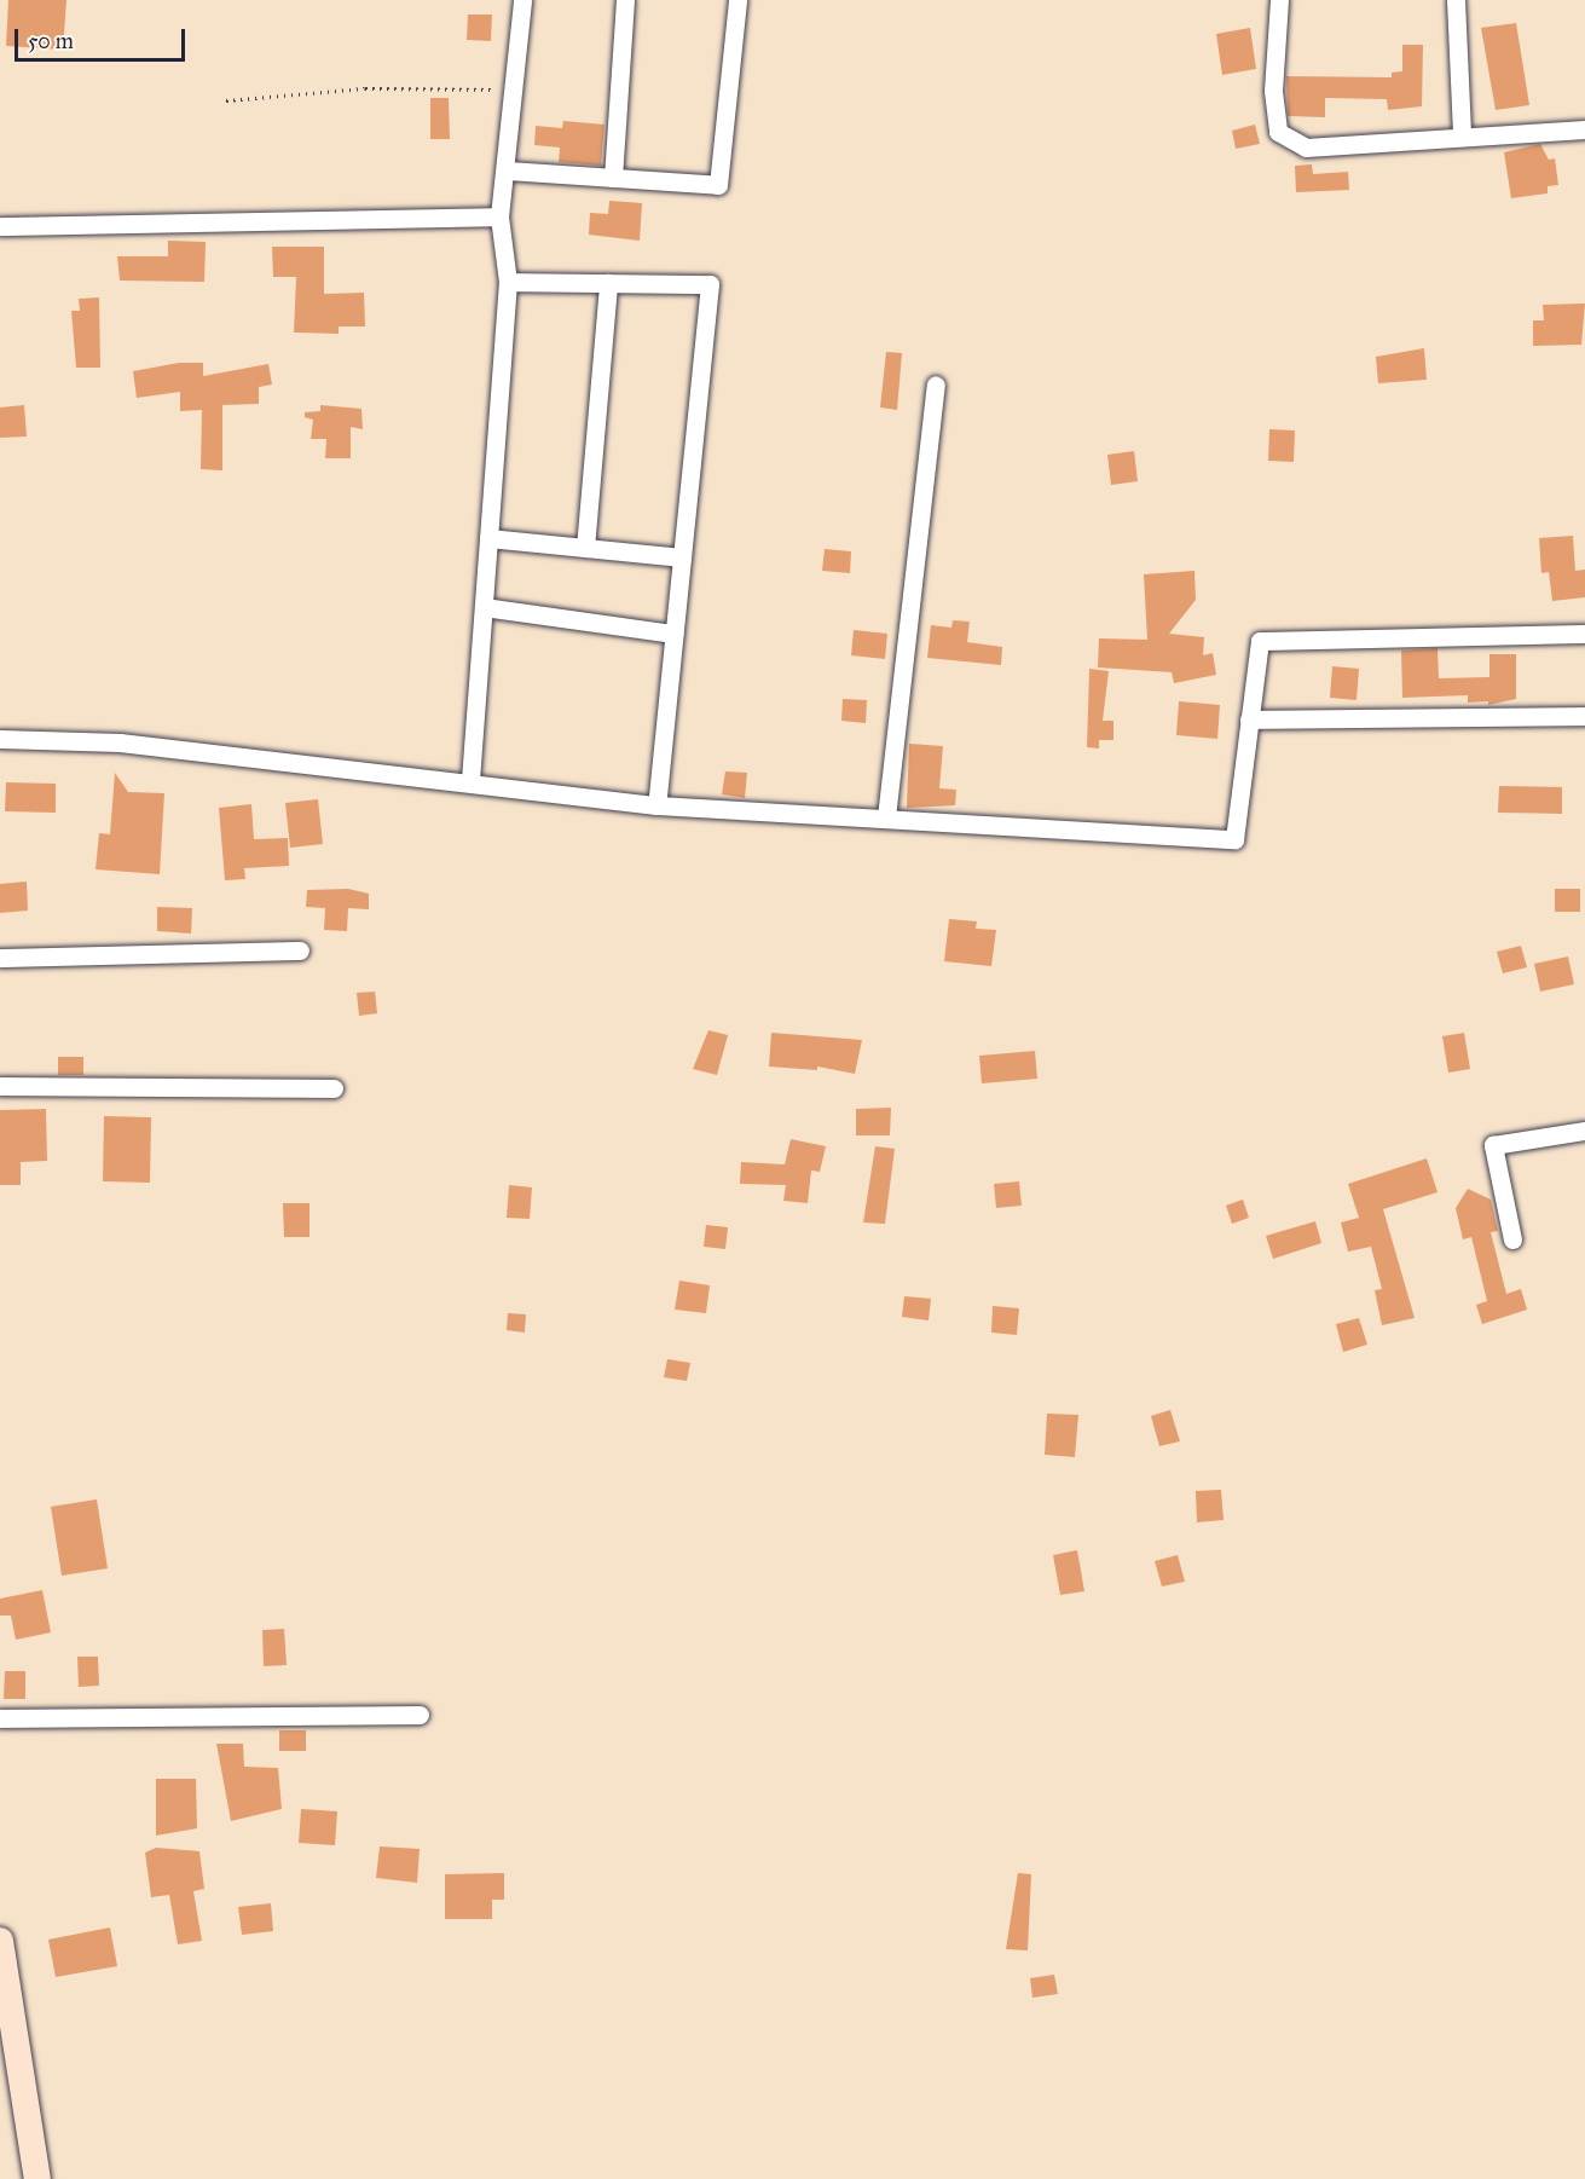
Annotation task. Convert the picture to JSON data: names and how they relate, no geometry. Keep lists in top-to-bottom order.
{
  "scale_bar": "50 m"
}
